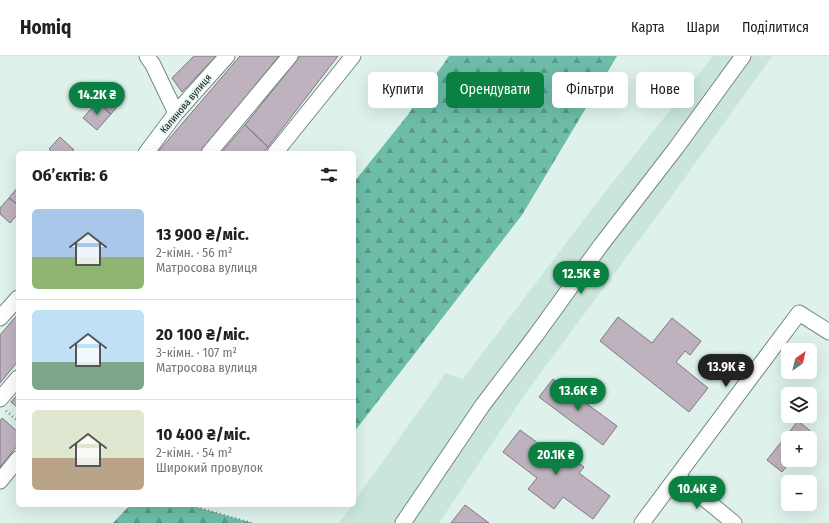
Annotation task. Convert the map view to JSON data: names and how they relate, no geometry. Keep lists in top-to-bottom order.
{
  "streets": {
    "street": ["Калинова вулиця"]
  },
  "north": "top right",
  "page": {
    "header": "Homiq",
    "nav": ["Карта", "Шари", "Поділитися"],
    "chip": [
      "Купити",
      "Орендувати",
      "Фільтри",
      "Нове"
    ],
    "price": [
      "14.2K ₴",
      "12.5K ₴",
      "13.9K ₴",
      "13.6K ₴",
      "20.1K ₴",
      "10.4K ₴"
    ],
    "heading": "Об’єктів: 6",
    "list": [
      {
        "name": "13 900 ₴/міс.",
        "note": "2-кімн. · 56 m² · Матросова вулиця"
      },
      {
        "name": "20 100 ₴/міс.",
        "note": "3-кімн. · 107 m² · Матросова вулиця"
      },
      {
        "name": "10 400 ₴/міс.",
        "note": "2-кімн. · 54 m² · Широкий провулок"
      }
    ],
    "map_buttons": ["+", "−"]
  }
}
